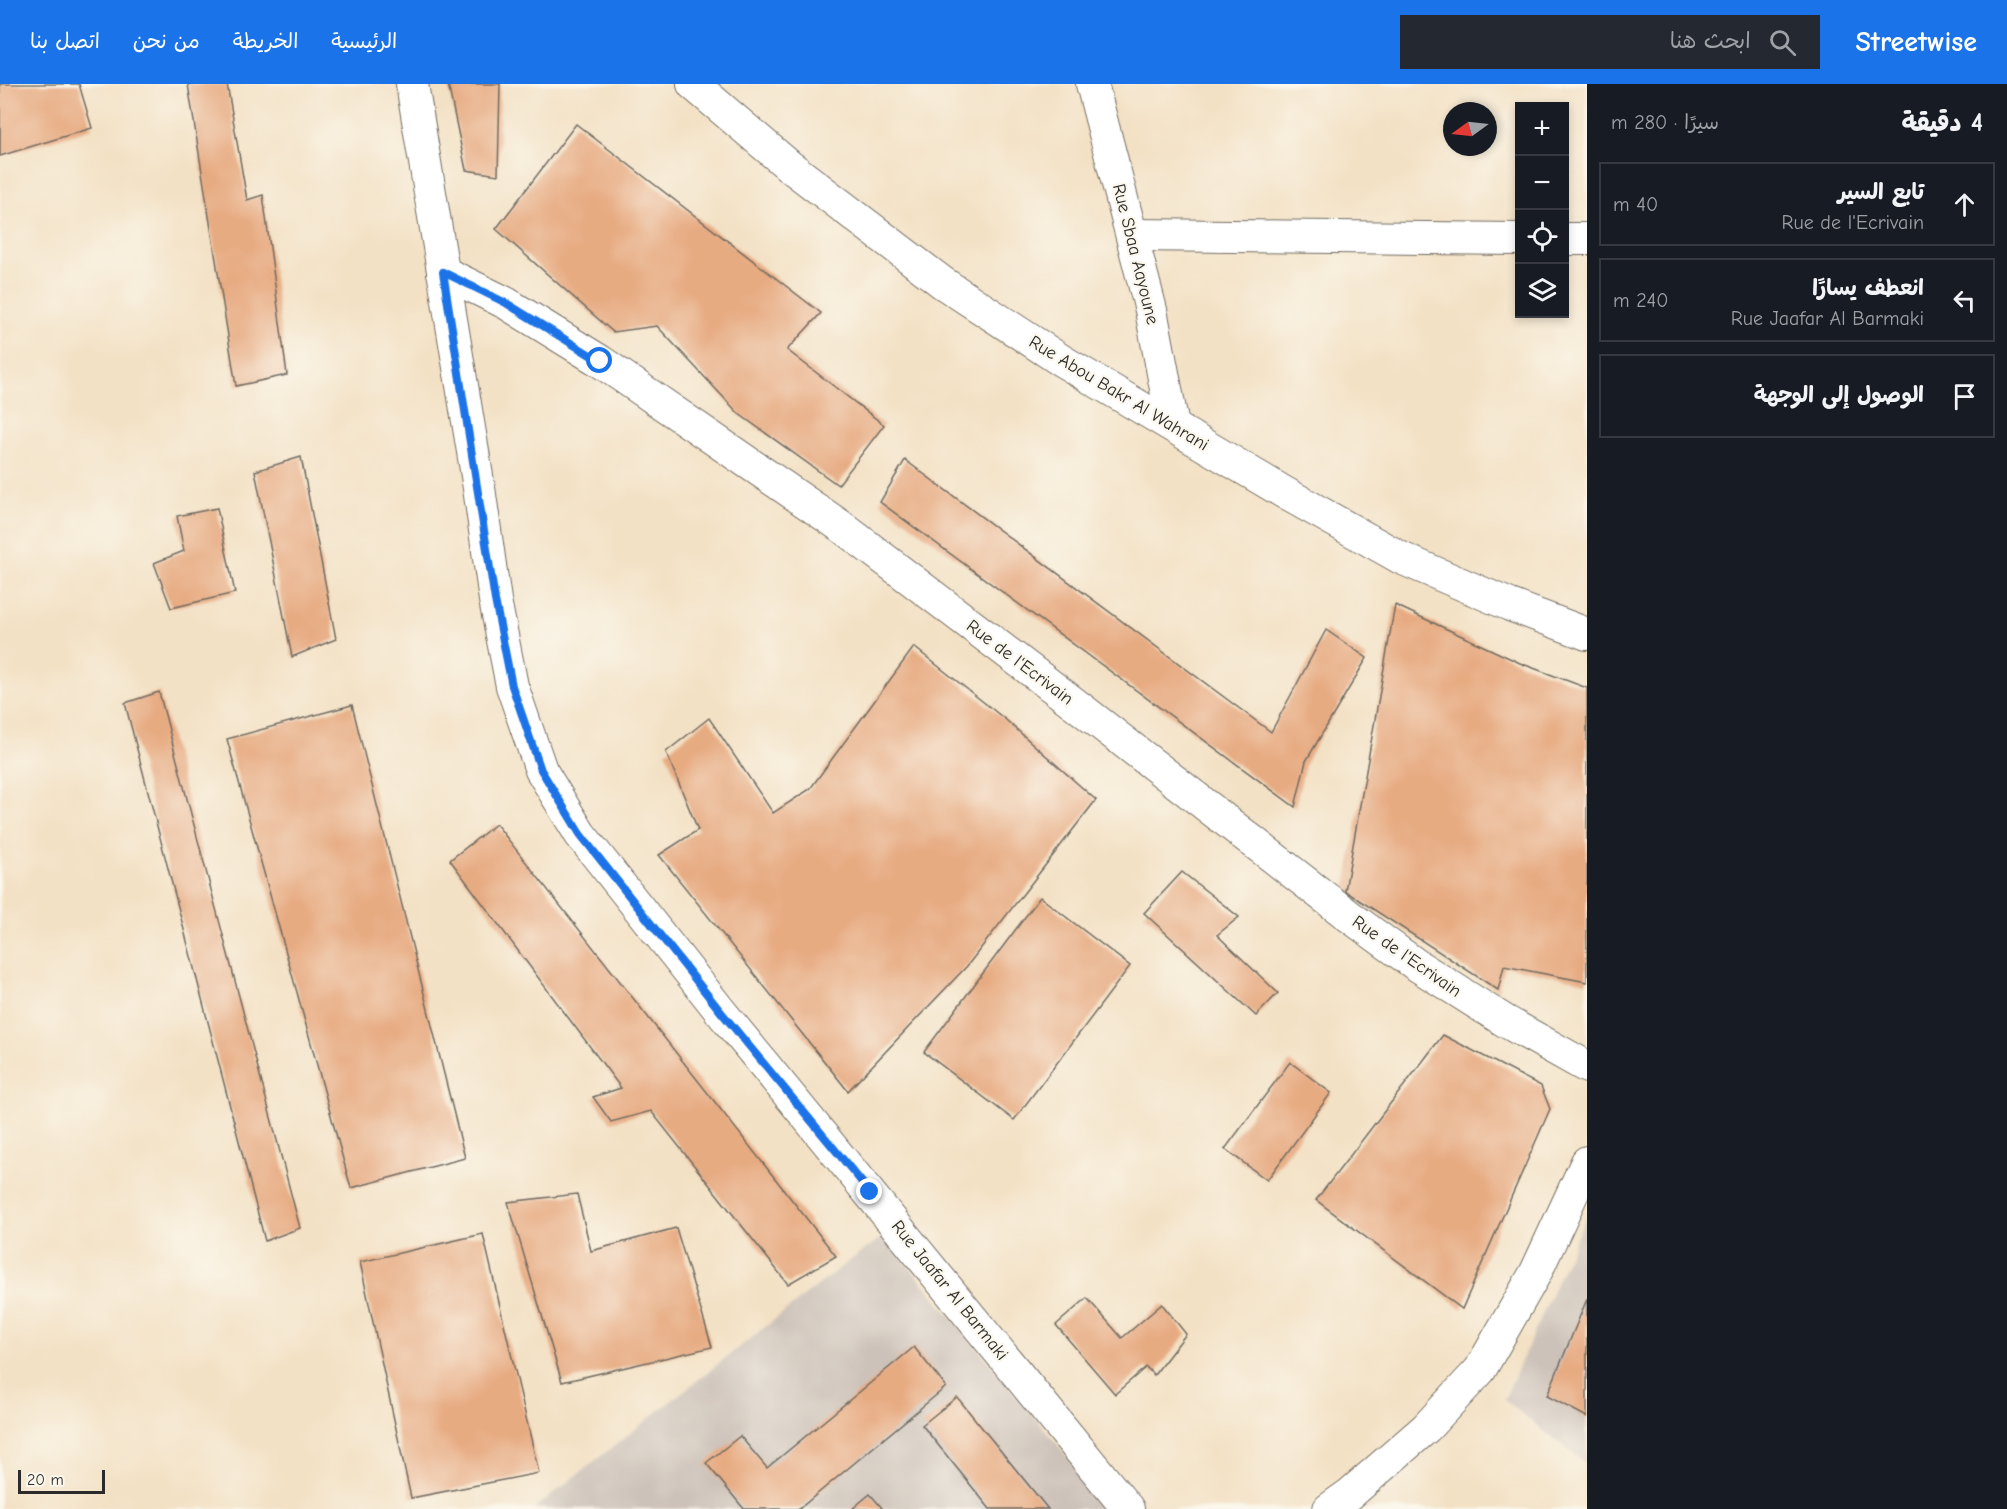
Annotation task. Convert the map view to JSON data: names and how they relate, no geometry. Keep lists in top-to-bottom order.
{
  "streets": {
    "street": [
      "Rue Sbaa Aayoune",
      "Rue Abou Bakr Al Wahrani",
      "Rue de l'Ecrivain",
      "Rue Jaafar Al Barmaki"
    ]
  },
  "crossings": [
    ["Rue Sbaa Aayoune", "Rue Abou Bakr Al Wahrani"],
    ["Rue de l'Ecrivain", "Rue Jaafar Al Barmaki"]
  ],
  "scale_bar": "20 m",
  "north": "left",
  "page": {
    "header": "Streetwise",
    "search": "ابحث هنا",
    "nav": [
      "الرئيسية",
      "الخريطة",
      "من نحن",
      "اتصل بنا"
    ],
    "heading": ["4 دقيقة", "سيرًا · 280 m"],
    "map_buttons": ["+", "−"],
    "list": [
      ["تابع السير", "Rue de l'Ecrivain", "40 m"],
      ["انعطف يسارًا", "Rue Jaafar Al Barmaki", "240 m"],
      "الوصول إلى الوجهة"
    ],
    "scale": "20 m"
  }
}
